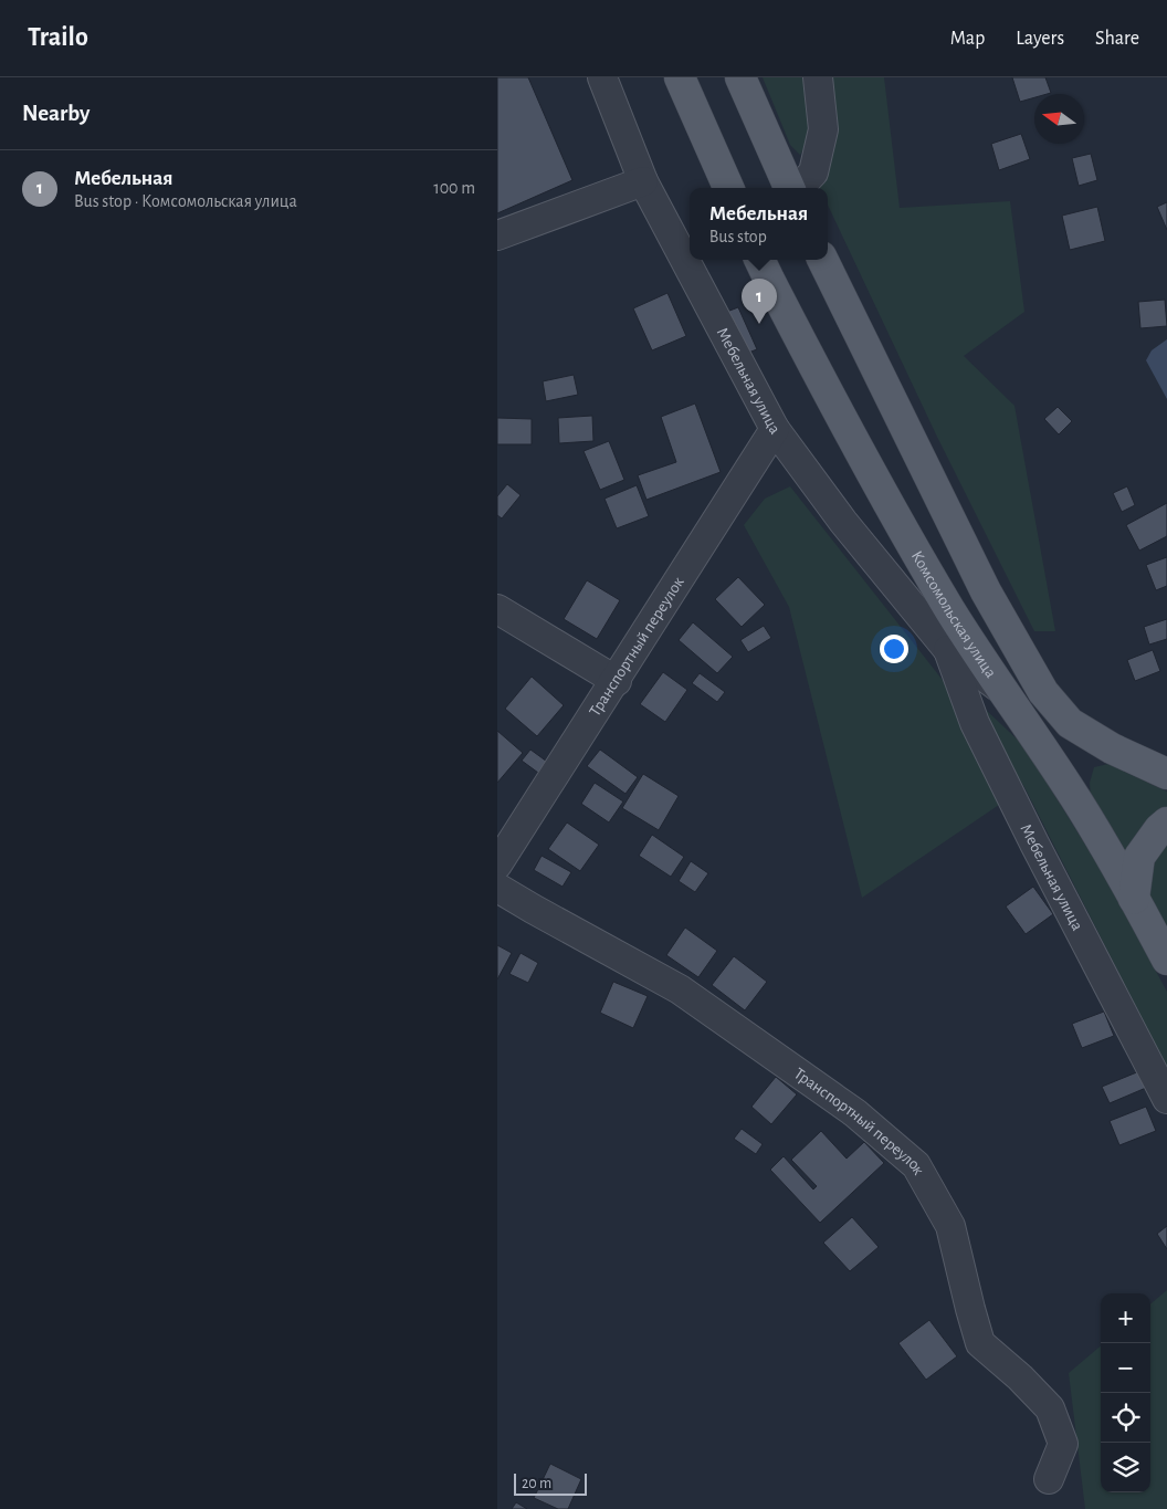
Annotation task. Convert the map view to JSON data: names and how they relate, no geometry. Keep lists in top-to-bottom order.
{
  "streets": {
    "main road": ["Комсомольская улица"],
    "street": ["Мебельная улица", "Транспортный переулок"]
  },
  "crossings": [
    ["Мебельная улица", "Комсомольская улица"],
    ["Мебельная улица", "Транспортный переулок"]
  ],
  "scale_bar": "20 m",
  "north": "left",
  "page": {
    "header": "Trailo",
    "nav": ["Map", "Layers", "Share"],
    "heading": "Nearby",
    "list": [
      {
        "mark": "1",
        "name": "Мебельная",
        "note": "Bus stop · Комсомольская улица",
        "value": "100 m"
      }
    ],
    "popup": ["Мебельная", "Bus stop"],
    "pins": "1",
    "map_buttons": ["+", "−"],
    "scale": "20 m"
  }
}
